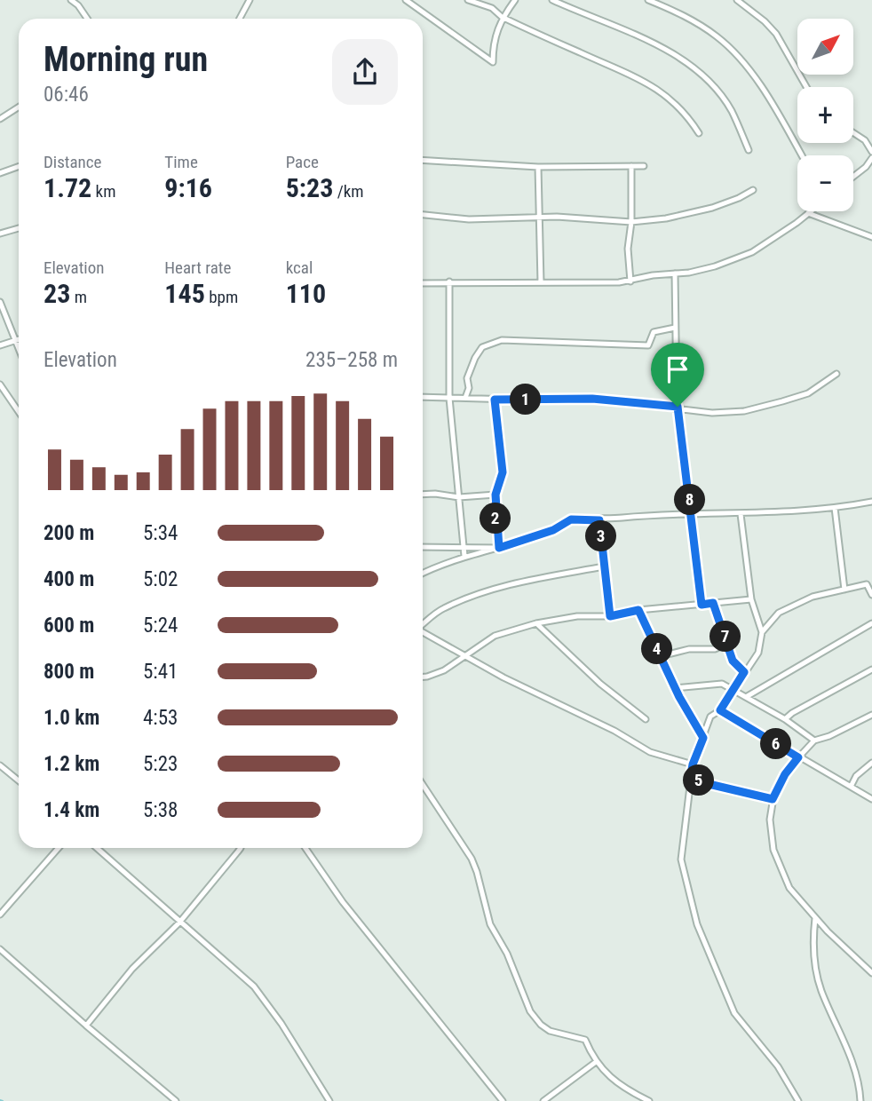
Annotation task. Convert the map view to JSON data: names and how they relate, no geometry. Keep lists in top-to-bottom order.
{
  "north": "top right",
  "page": {
    "map_buttons": ["+", "−"],
    "heading": ["Morning run", "06:46"],
    "stats": [
      ["Distance", "1.72 km"],
      ["Time", "9:16"],
      ["Pace", "5:23 /km"],
      ["Elevation", "23 m"],
      ["Heart rate", "145 bpm"],
      ["kcal", "110"]
    ],
    "chart": ["Elevation", "235–258 m"],
    "pins": [
      "1",
      "8",
      "2",
      "3",
      "7",
      "4",
      "6",
      "5"
    ],
    "list": [
      {
        "name": "200 m",
        "note": "5:34"
      },
      {
        "name": "400 m",
        "note": "5:02"
      },
      {
        "name": "600 m",
        "note": "5:24"
      },
      {
        "name": "800 m",
        "note": "5:41"
      },
      {
        "name": "1.0 km",
        "note": "4:53"
      },
      {
        "name": "1.2 km",
        "note": "5:23"
      },
      {
        "name": "1.4 km",
        "note": "5:38"
      }
    ]
  }
}
